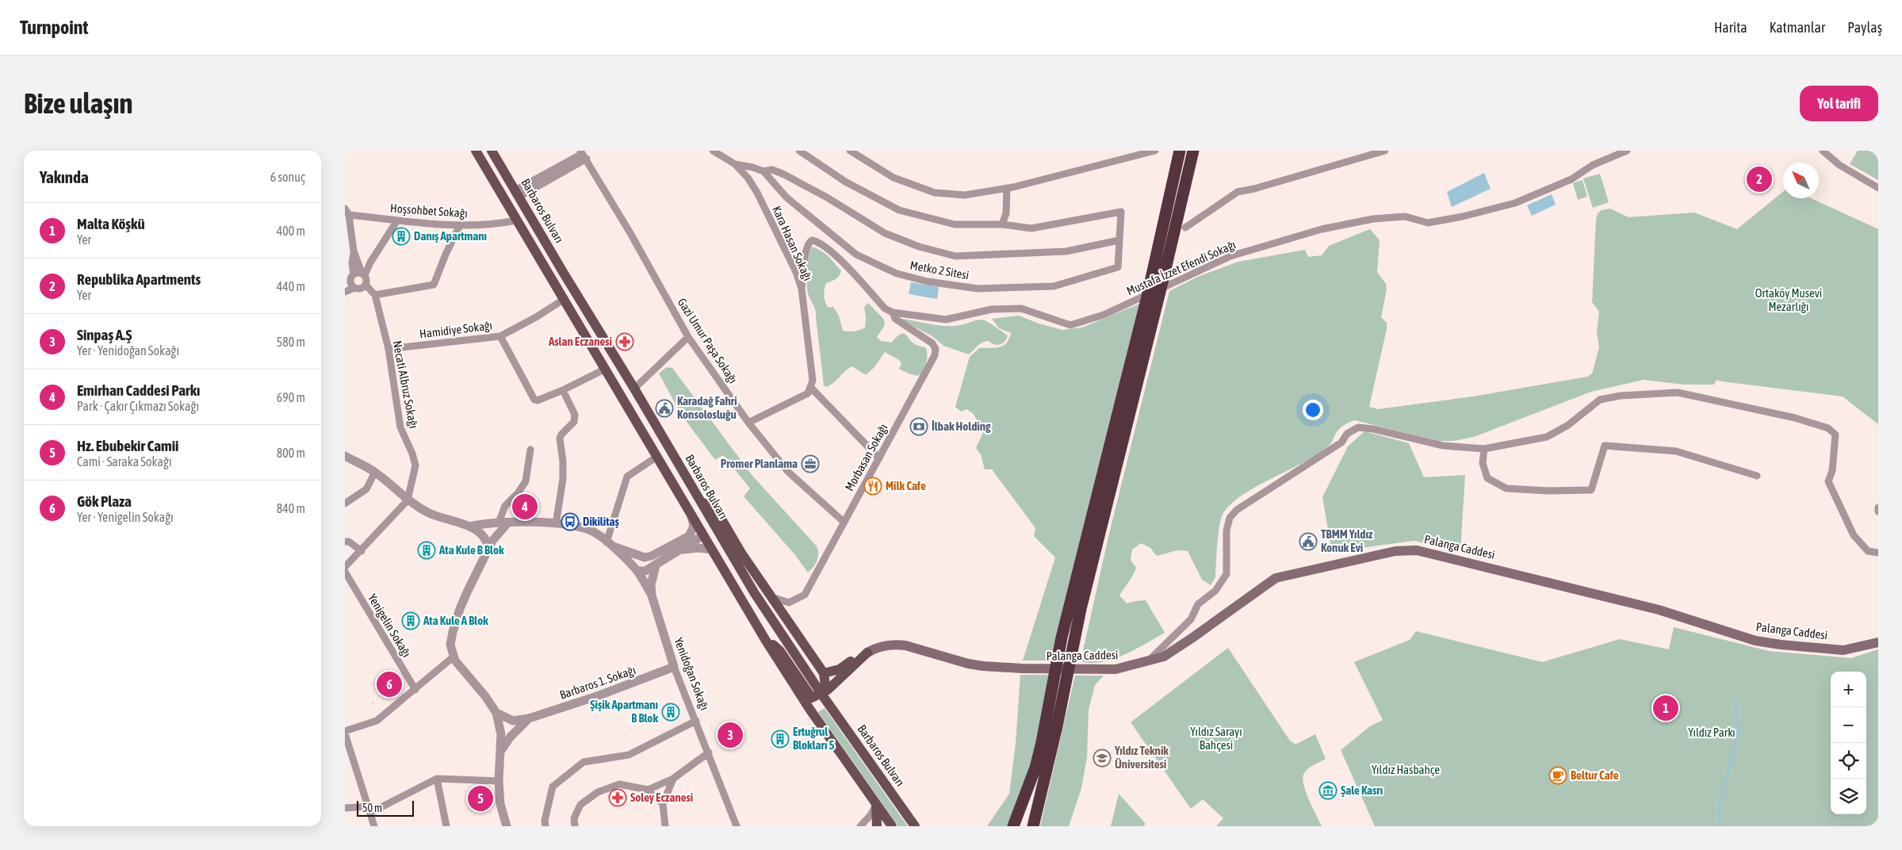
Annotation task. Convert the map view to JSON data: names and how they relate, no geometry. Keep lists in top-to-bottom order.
{
  "streets": {
    "main road": ["Barbaros Bulvarı", "Palanga Caddesi"],
    "street": [
      "Hoşsohbet Sokağı",
      "Kara Hasan Sokağı",
      "Mustafa İzzet Efendi Sokağı",
      "Metko 2 Sitesi",
      "Hamidiye Sokağı",
      "Gazi Umur Paşa Sokağı",
      "Necati Albruz Sokağı",
      "Morbasan Sokağı",
      "Yenigelin Sokağı",
      "Yenidoğan Sokağı",
      "Barbaros 1. Sokağı"
    ]
  },
  "crossings": [
    ["Kara Hasan Sokağı", "Mustafa İzzet Efendi Sokağı"],
    ["Kara Hasan Sokağı", "Metko 2 Sitesi"],
    ["Mustafa İzzet Efendi Sokağı", "Morbasan Sokağı"],
    ["Hamidiye Sokağı", "Necati Albruz Sokağı"],
    ["Gazi Umur Paşa Sokağı", "Morbasan Sokağı"],
    ["Yenidoğan Sokağı", "Barbaros 1. Sokağı"]
  ],
  "parks": [
    "Ortaköy Musevi Mezarlığı",
    "Yıldız Sarayı Bahçesi",
    "Yıldız Parkı",
    "Yıldız Hasbahçe"
  ],
  "places": {
    "building": [
      "Danış Apartmanı",
      "Ata Kule B Blok",
      "Ata Kule A Blok",
      "Şişik Apartmanı B Blok",
      "Ertuğrul Blokları 5"
    ],
    "pharmacy": ["Aslan Eczanesi", "Soley Eczanesi"],
    "public building": ["Karadağ Fahri Konsolosluğu", "TBMM Yıldız Konuk Evi"],
    "bank": ["İlbak Holding"],
    "office": ["Promer Planlama"],
    "restaurant": ["Milk Cafe"],
    "bus stop": ["Dikilitaş"],
    "school or university": ["Yıldız Teknik Üniversitesi"],
    "cafe": ["Beltur Cafe"],
    "museum": ["Şale Kasrı"]
  },
  "scale_bar": "50 m",
  "north": "top left",
  "page": {
    "header": "Turnpoint",
    "nav": ["Harita", "Katmanlar", "Paylaş"],
    "buttons": "Yol tarifi",
    "title": "Bize ulaşın",
    "heading": ["Yakında", "6 sonuç"],
    "pins": [
      "2",
      "4",
      "6",
      "1",
      "3",
      "5"
    ],
    "list": [
      {
        "mark": "1",
        "name": "Malta Köşkü",
        "note": "Yer",
        "value": "400 m"
      },
      {
        "mark": "2",
        "name": "Republika Apartments",
        "note": "Yer",
        "value": "440 m"
      },
      {
        "mark": "3",
        "name": "Sinpaş A.Ş",
        "note": "Yer · Yenidoğan Sokağı",
        "value": "580 m"
      },
      {
        "mark": "4",
        "name": "Emirhan Caddesi Parkı",
        "note": "Park · Çakır Çıkmazı Sokağı",
        "value": "690 m"
      },
      {
        "mark": "5",
        "name": "Hz. Ebubekir Camii",
        "note": "Cami · Saraka Sokağı",
        "value": "800 m"
      },
      {
        "mark": "6",
        "name": "Gök Plaza",
        "note": "Yer · Yenigelin Sokağı",
        "value": "840 m"
      }
    ],
    "map_buttons": ["+", "−"],
    "scale": "50 m"
  }
}
